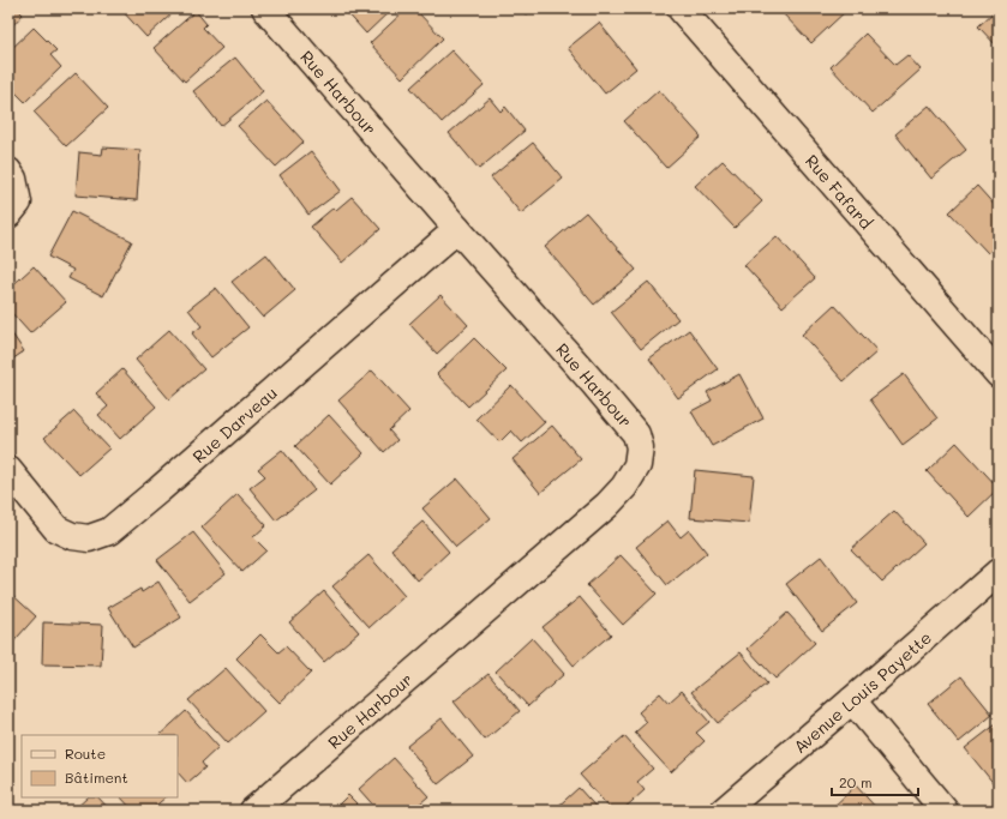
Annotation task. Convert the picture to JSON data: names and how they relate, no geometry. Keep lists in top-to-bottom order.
{
  "streets": {
    "street": [
      "Rue Harbour",
      "Rue Fafard",
      "Rue Darveau",
      "Avenue Louis Payette"
    ]
  },
  "crossings": [
    ["Rue Harbour", "Rue Darveau"]
  ],
  "legend": ["Route", "Bâtiment"],
  "scale_bar": "20 m"
}
